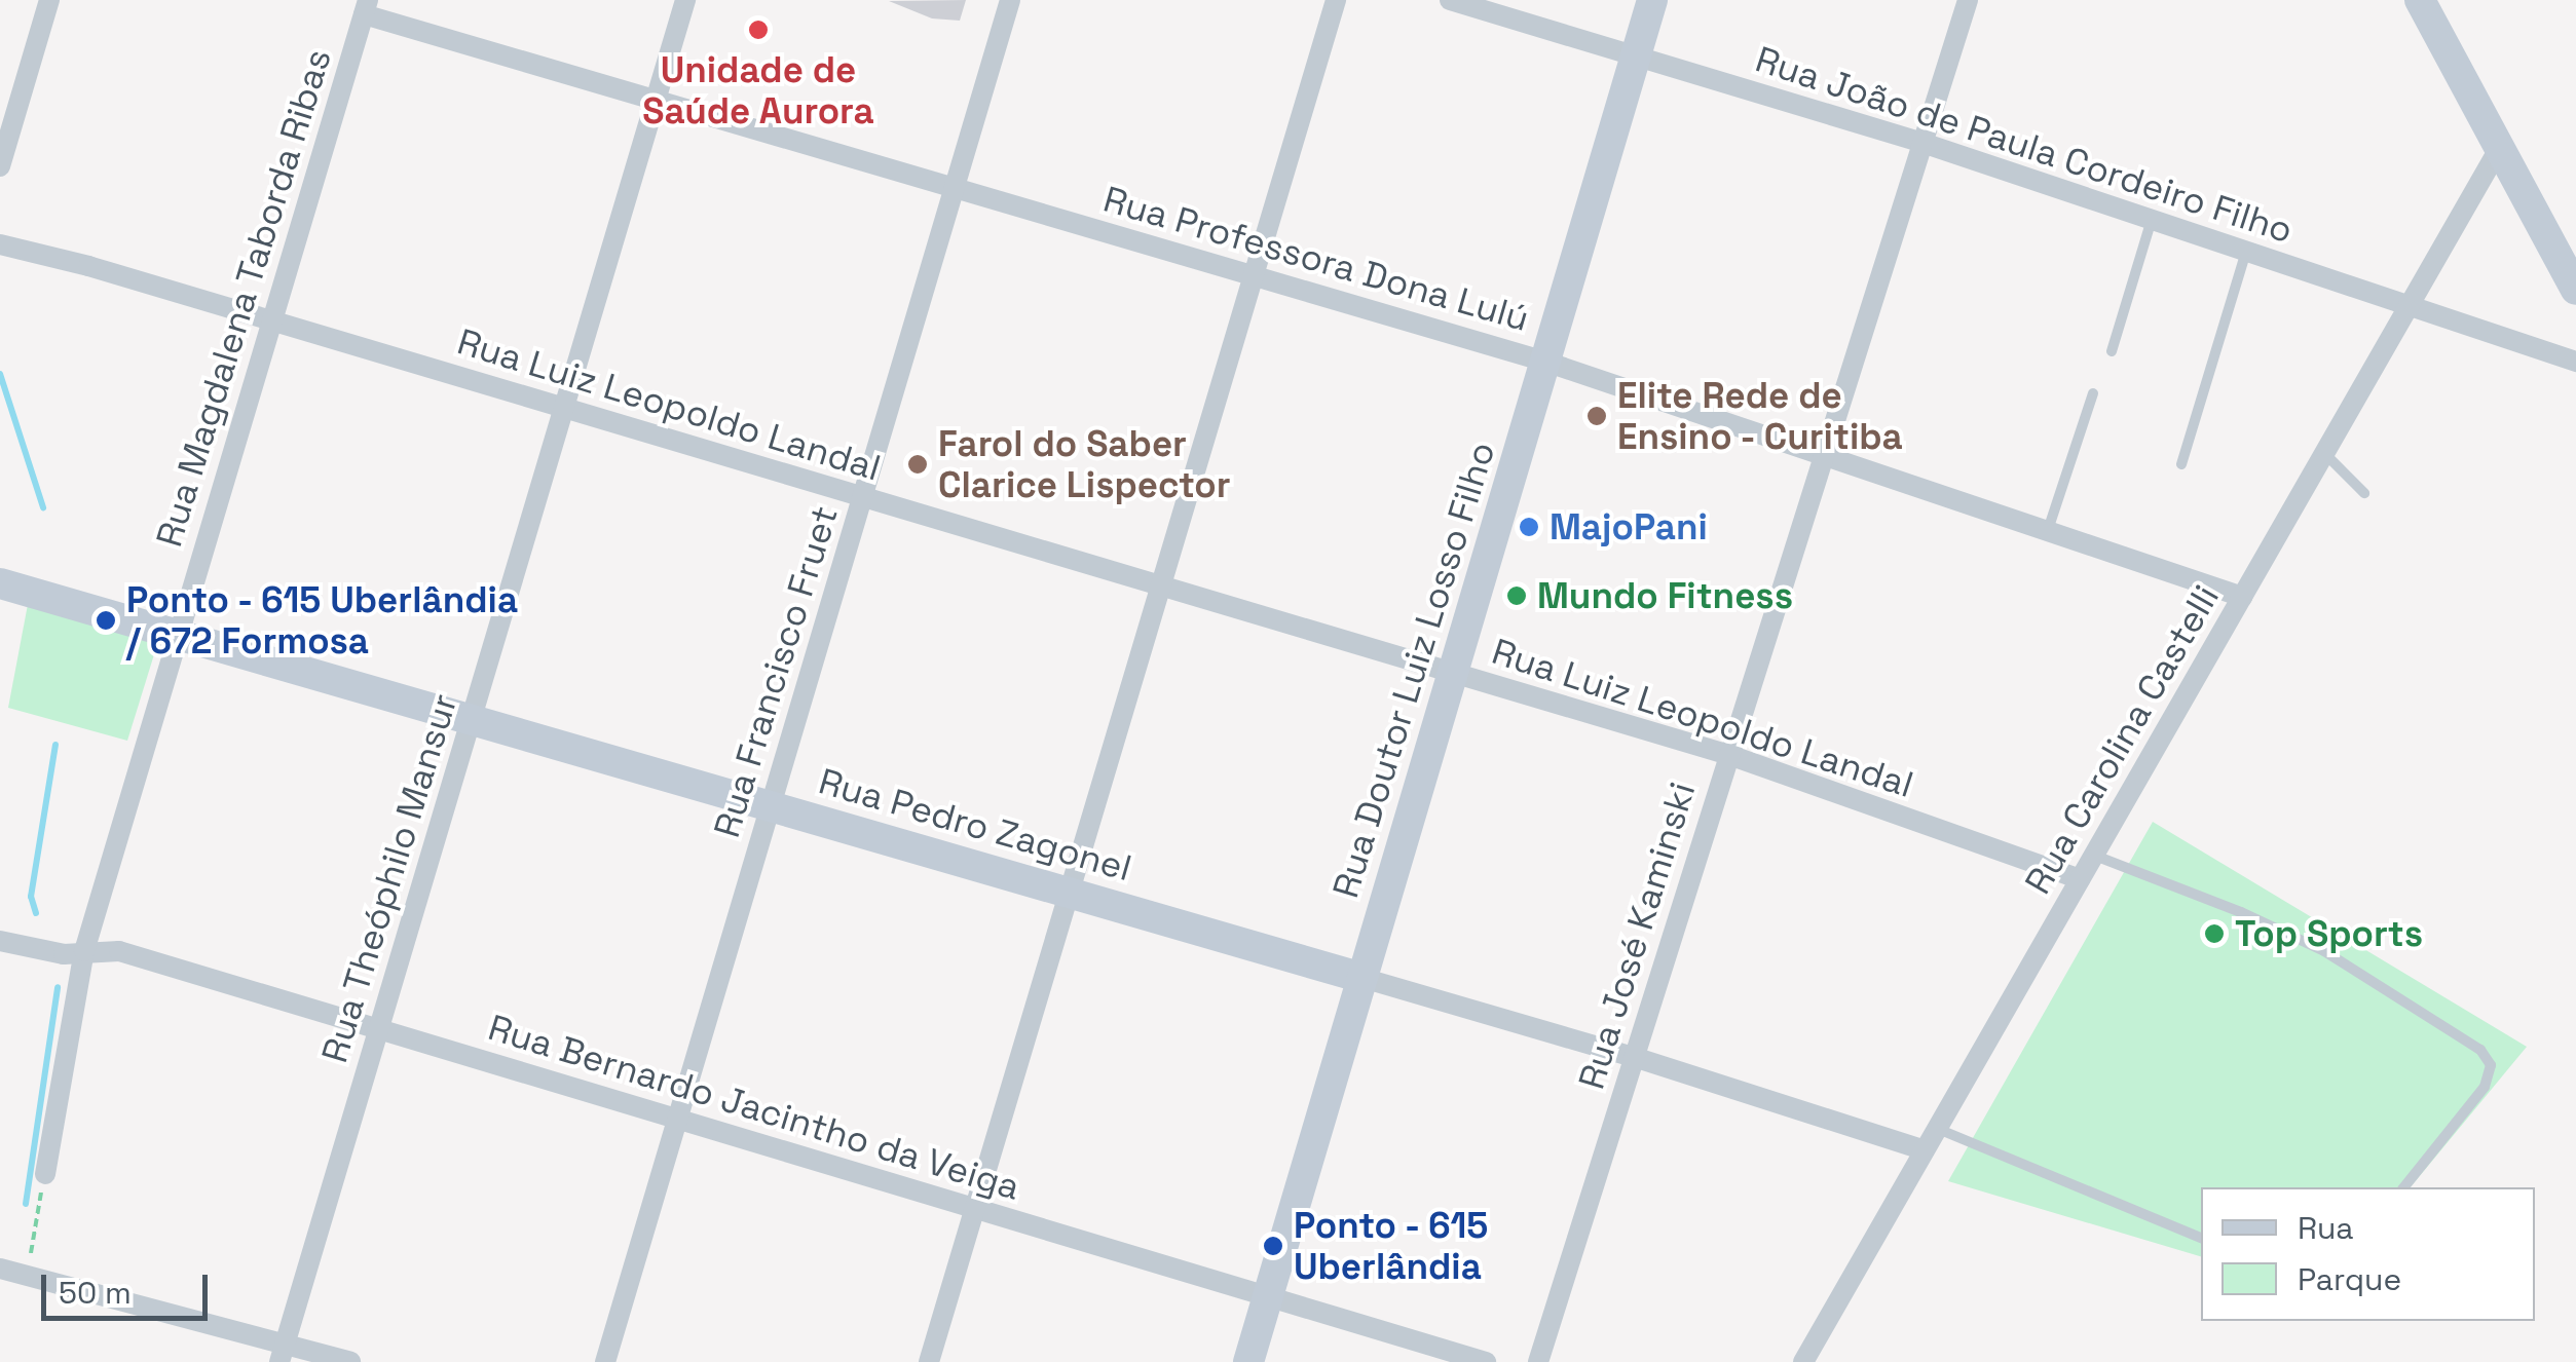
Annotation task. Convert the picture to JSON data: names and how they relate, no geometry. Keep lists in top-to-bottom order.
{
  "streets": {
    "street": [
      "Rua João de Paula Cordeiro Filho",
      "Rua Professora Dona Lulú",
      "Rua Magdalena Taborda Ribas",
      "Rua Luiz Leopoldo Landal",
      "Rua Doutor Luiz Losso Filho",
      "Rua Francisco Fruet",
      "Rua Carolina Castelli",
      "Rua Pedro Zagonel",
      "Rua Theóphilo Mansur",
      "Rua José Kaminski",
      "Rua Bernardo Jacintho da Veiga"
    ]
  },
  "crossings": [
    ["Rua João de Paula Cordeiro Filho", "Rua Doutor Luiz Losso Filho"],
    ["Rua João de Paula Cordeiro Filho", "Rua Carolina Castelli"],
    ["Rua João de Paula Cordeiro Filho", "Rua José Kaminski"],
    ["Rua Professora Dona Lulú", "Rua Magdalena Taborda Ribas"],
    ["Rua Professora Dona Lulú", "Rua Doutor Luiz Losso Filho"],
    ["Rua Professora Dona Lulú", "Rua Francisco Fruet"],
    ["Rua Professora Dona Lulú", "Rua Carolina Castelli"],
    ["Rua Professora Dona Lulú", "Rua Theóphilo Mansur"],
    ["Rua Professora Dona Lulú", "Rua José Kaminski"],
    ["Rua Magdalena Taborda Ribas", "Rua Luiz Leopoldo Landal"],
    ["Rua Magdalena Taborda Ribas", "Rua Pedro Zagonel"],
    ["Rua Magdalena Taborda Ribas", "Rua Bernardo Jacintho da Veiga"],
    ["Rua Luiz Leopoldo Landal", "Rua Doutor Luiz Losso Filho"],
    ["Rua Luiz Leopoldo Landal", "Rua Francisco Fruet"],
    ["Rua Luiz Leopoldo Landal", "Rua Carolina Castelli"],
    ["Rua Luiz Leopoldo Landal", "Rua Theóphilo Mansur"],
    ["Rua Luiz Leopoldo Landal", "Rua José Kaminski"],
    ["Rua Doutor Luiz Losso Filho", "Rua Pedro Zagonel"],
    ["Rua Doutor Luiz Losso Filho", "Rua Bernardo Jacintho da Veiga"],
    ["Rua Francisco Fruet", "Rua Pedro Zagonel"],
    ["Rua Francisco Fruet", "Rua Bernardo Jacintho da Veiga"],
    ["Rua Carolina Castelli", "Rua Pedro Zagonel"],
    ["Rua Pedro Zagonel", "Rua Theóphilo Mansur"],
    ["Rua Pedro Zagonel", "Rua José Kaminski"],
    ["Rua Theóphilo Mansur", "Rua Bernardo Jacintho da Veiga"]
  ],
  "places": [
    "Unidade de Saúde Aurora",
    "Elite Rede de Ensino - Curitiba",
    "Farol do Saber Clarice Lispector",
    "MajoPani",
    "Mundo Fitness",
    "Ponto - 615 Uberlândia / 672 Formosa",
    "Top Sports",
    "Ponto - 615 Uberlândia"
  ],
  "legend": ["Rua", "Parque"],
  "scale_bar": "50 m"
}
